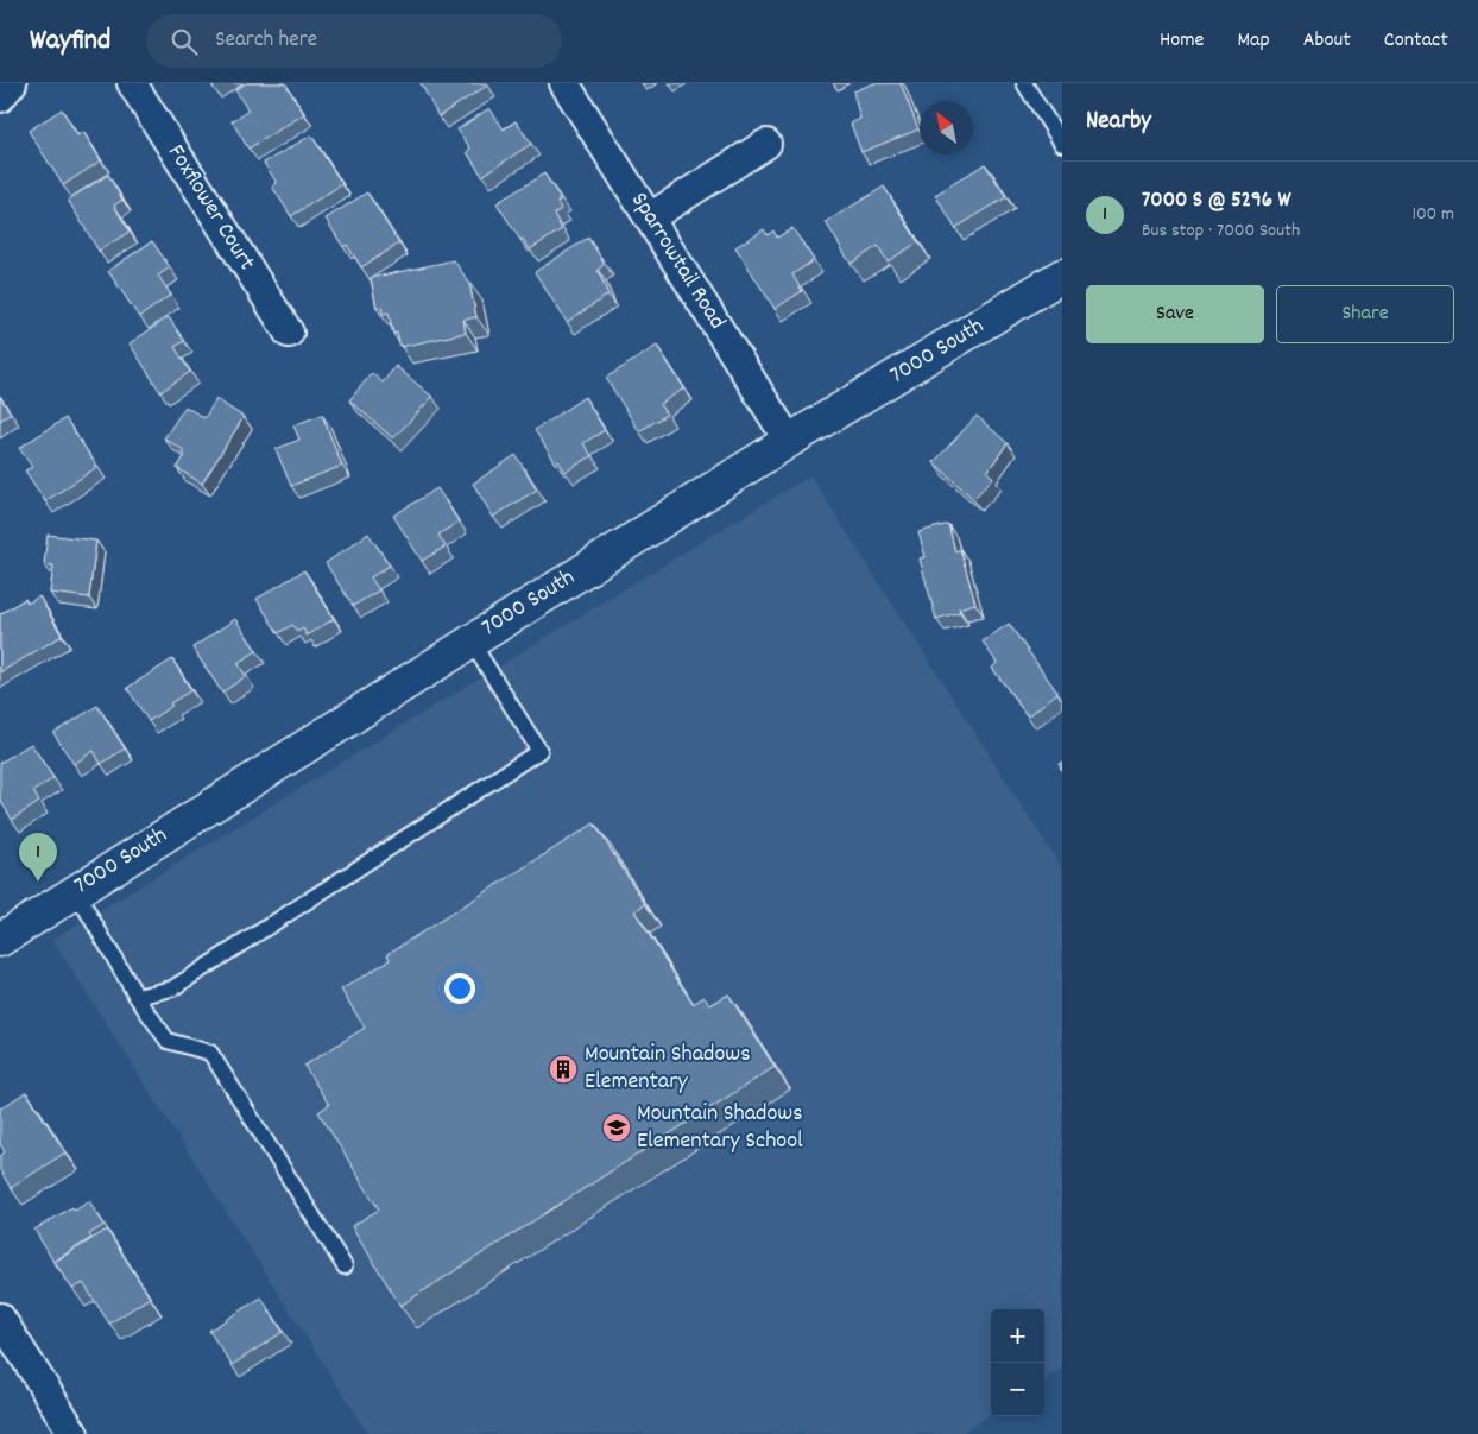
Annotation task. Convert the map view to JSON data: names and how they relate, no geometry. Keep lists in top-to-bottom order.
{
  "streets": {
    "street": ["Foxflower Court", "Sparrowtail Road", "7000 South"]
  },
  "crossings": [
    ["Sparrowtail Road", "7000 South"]
  ],
  "places": {
    "building": ["Mountain Shadows Elementary"],
    "school or university": ["Mountain Shadows Elementary School"]
  },
  "north": "top left",
  "page": {
    "header": "Wayfind",
    "search": "Search here",
    "nav": [
      "Home",
      "Map",
      "About",
      "Contact"
    ],
    "heading": "Nearby",
    "list": [
      {
        "mark": "1",
        "name": "7000 S @ 5296 W",
        "note": "Bus stop · 7000 South",
        "value": "100 m"
      }
    ],
    "buttons": ["Save", "Share"],
    "pins": "1",
    "map_buttons": ["+", "−"]
  }
}
